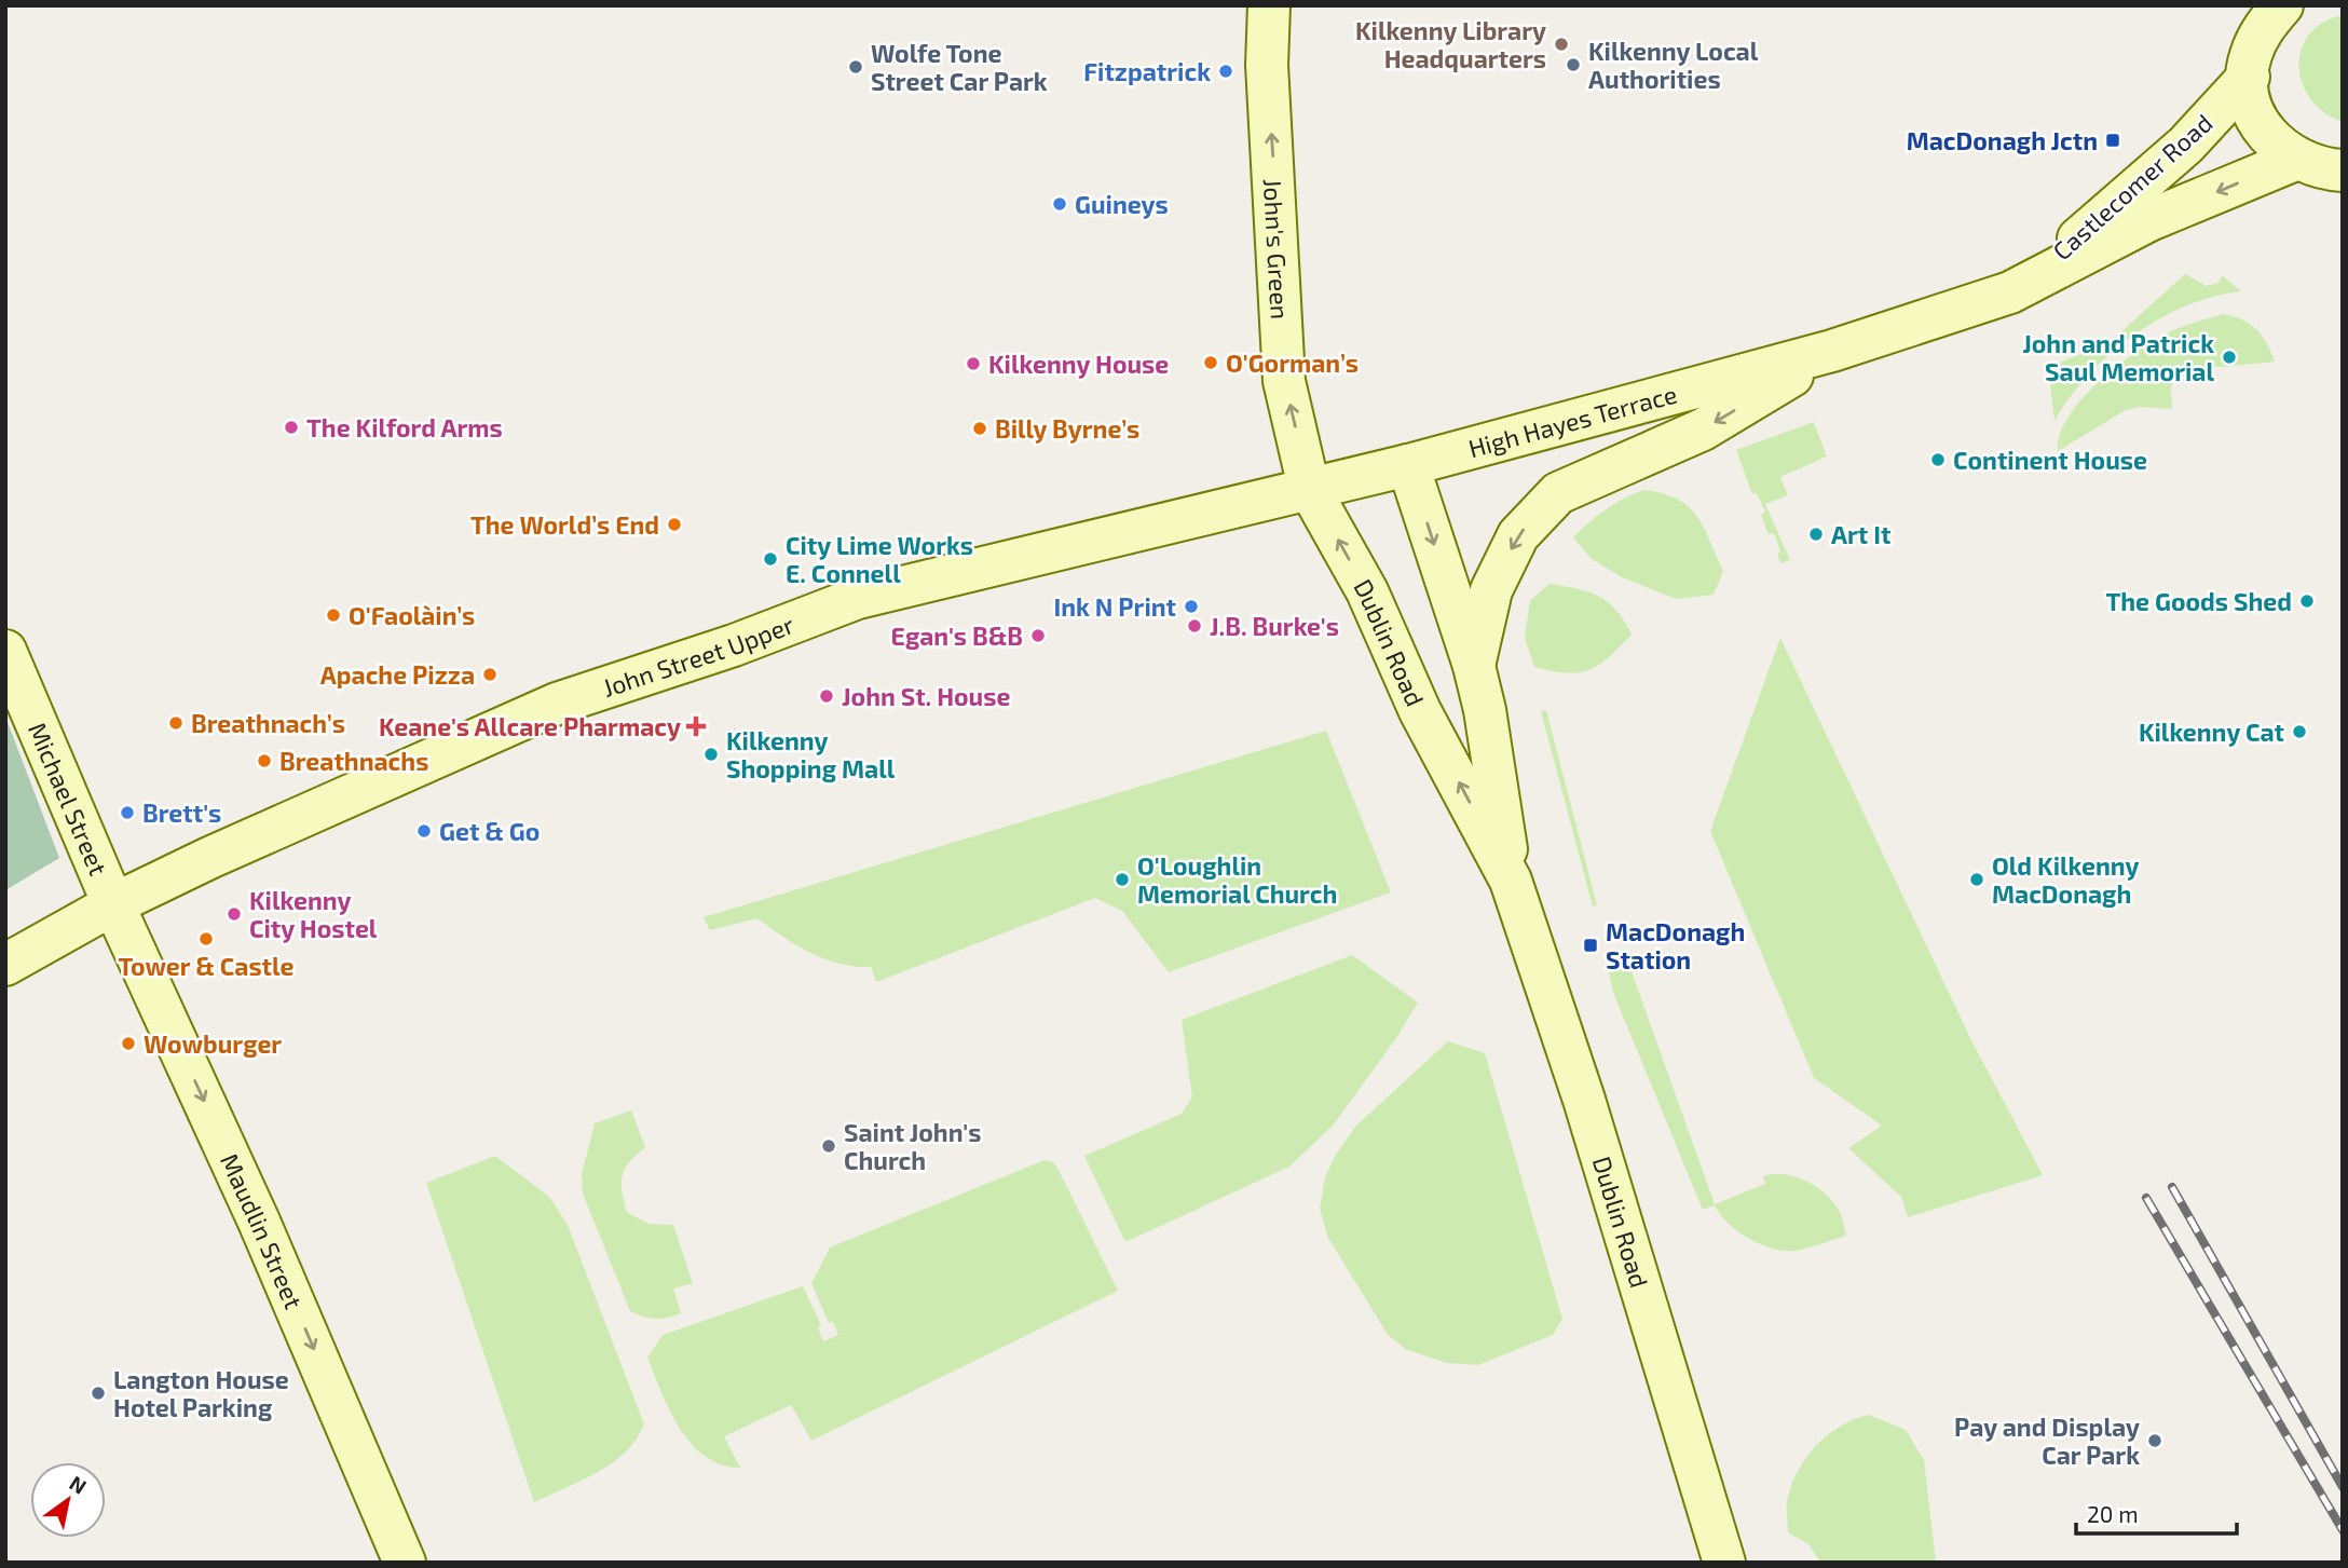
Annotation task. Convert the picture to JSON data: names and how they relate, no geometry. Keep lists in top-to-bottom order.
{
  "streets": {
    "main road": [
      "Castlecomer Road",
      "John's Green",
      "High Hayes Terrace",
      "Dublin Road",
      "John Street Upper",
      "Michael Street",
      "Maudlin Street"
    ]
  },
  "crossings": [
    ["Castlecomer Road", "High Hayes Terrace"],
    ["John's Green", "High Hayes Terrace"],
    ["John's Green", "Dublin Road"],
    ["John's Green", "John Street Upper"],
    ["High Hayes Terrace", "Dublin Road"],
    ["High Hayes Terrace", "John Street Upper"],
    ["Dublin Road", "John Street Upper"],
    ["John Street Upper", "Michael Street"],
    ["John Street Upper", "Maudlin Street"],
    ["Michael Street", "Maudlin Street"]
  ],
  "one_way": ["John's Green", "Maudlin Street"],
  "places": {
    "other": [
      "Kilkenny Library Headquarters",
      "Kilkenny Local Authorities",
      "Wolfe Tone Street Car Park",
      "Fitzpatrick",
      "Guineys",
      "John and Patrick Saul Memorial",
      "O'Gorman’s",
      "Kilkenny House",
      "The Kilford Arms",
      "Billy Byrne’s",
      "Continent House",
      "The World’s End",
      "Art It",
      "City Lime Works E. Connell",
      "The Goods Shed",
      "Ink N Print",
      "O'Faolàin’s",
      "J.B. Burke's",
      "Egan's B&B",
      "Apache Pizza",
      "John St. House",
      "Breathnach’s",
      "Kilkenny Cat",
      "Kilkenny Shopping Mall",
      "Breathnachs",
      "Brett's",
      "Get & Go",
      "O'Loughlin Memorial Church",
      "Old Kilkenny MacDonagh",
      "Kilkenny City Hostel",
      "Tower & Castle",
      "Wowburger",
      "Saint John's Church",
      "Langton House Hotel Parking",
      "Pay and Display Car Park"
    ],
    "transit": ["MacDonagh Jctn", "MacDonagh Station"],
    "health": ["Keane's Allcare Pharmacy"]
  },
  "scale_bar": "20 m",
  "north": "top right"
}
